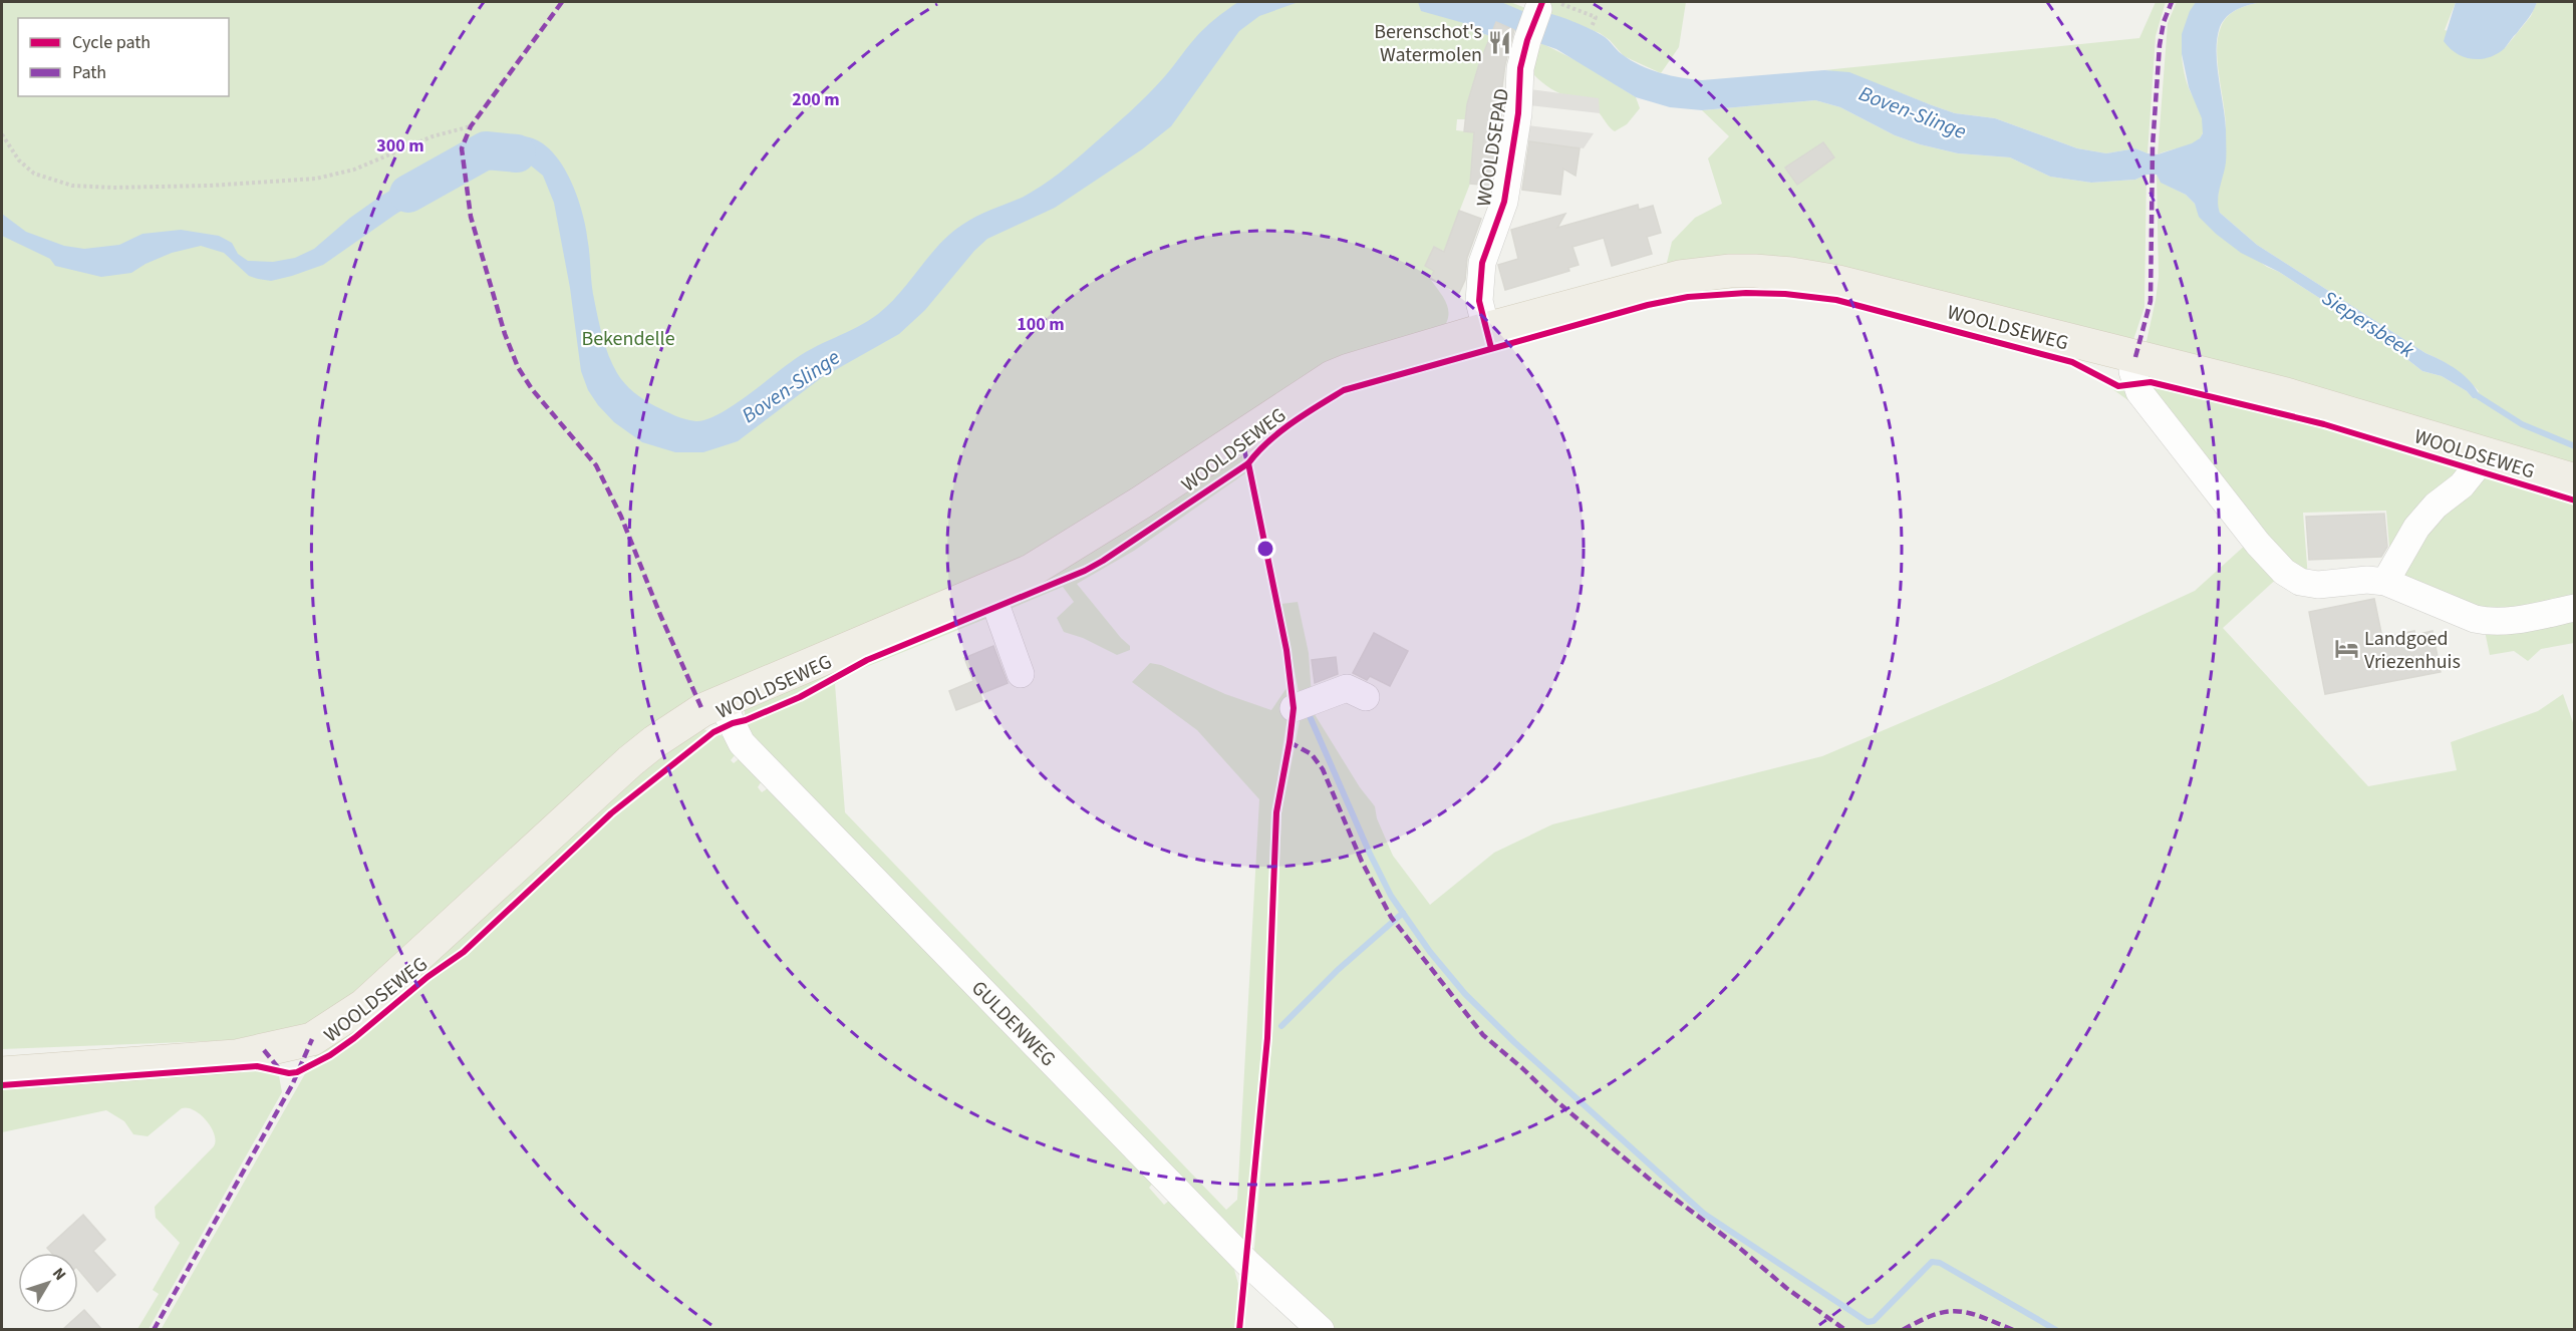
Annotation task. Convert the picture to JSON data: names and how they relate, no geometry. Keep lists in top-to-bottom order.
{
  "streets": {
    "main road": ["WOOLDSEWEG"],
    "street": ["WOOLDSEPAD", "GULDENWEG"]
  },
  "crossings": [
    ["WOOLDSEPAD", "WOOLDSEWEG"],
    ["WOOLDSEWEG", "GULDENWEG"]
  ],
  "water": ["Boven-Slinge", "Siepersbeek"],
  "parks": ["Bekendelle"],
  "places": {
    "restaurant": ["Berenschot's Watermolen"],
    "hotel": ["Landgoed Vriezenhuis"]
  },
  "legend": ["Cycle path", "Path"],
  "north": "top right",
  "rings": ["200 m", "300 m", "100 m"]
}
